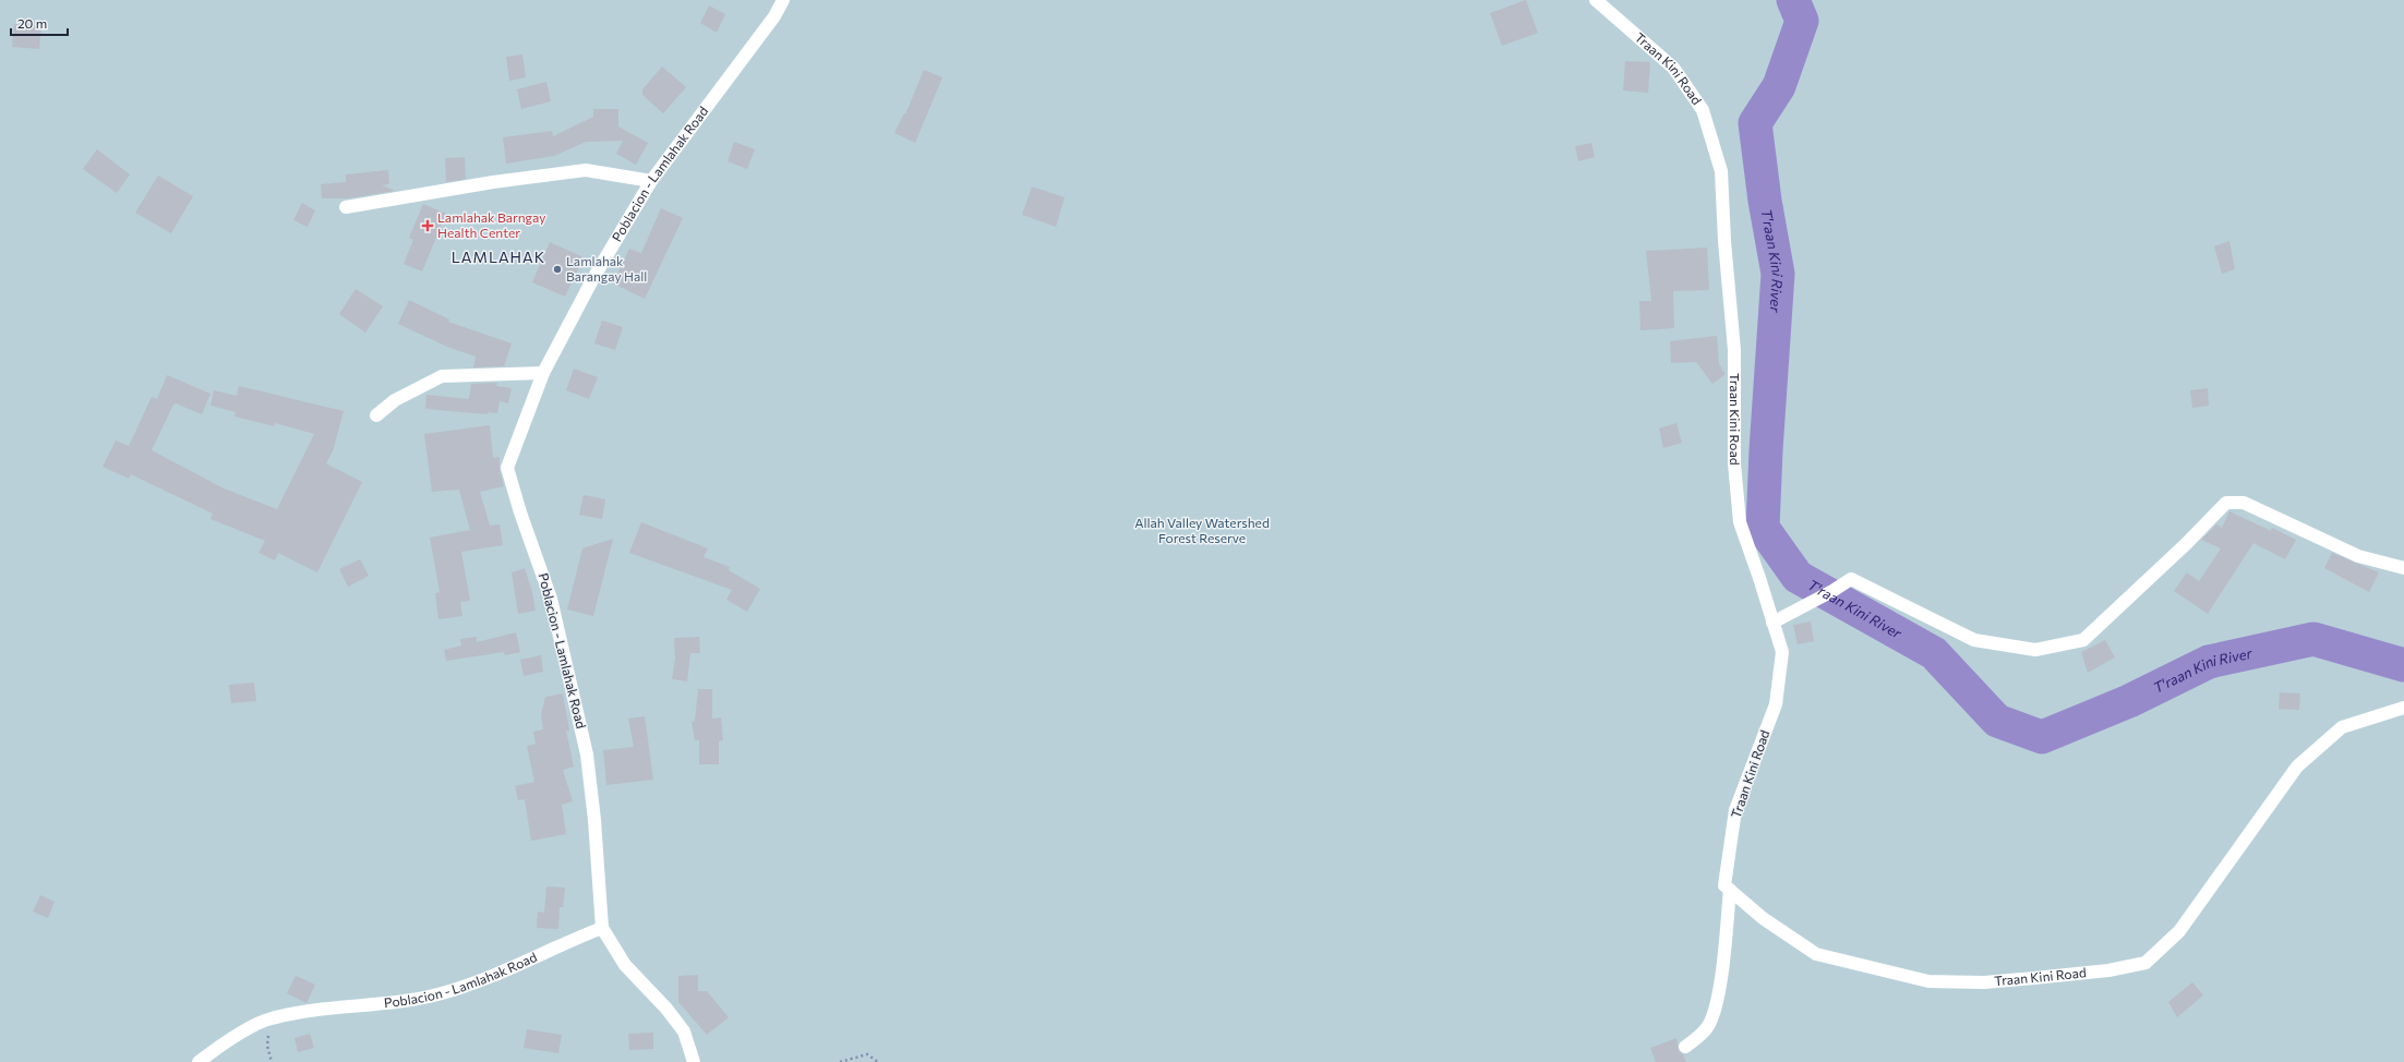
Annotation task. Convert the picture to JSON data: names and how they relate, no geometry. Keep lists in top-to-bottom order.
{
  "streets": {
    "street": ["Traan Kini Road", "Poblacion - Lamlahak Road"]
  },
  "districts": ["LAMLAHAK"],
  "water": ["T'raan Kini River"],
  "parks": ["Allah Valley Watershed Forest Reserve"],
  "places": {
    "health": ["Lamlahak Barngay Health Center"],
    "other": ["Lamlahak Barangay Hall"]
  },
  "scale_bar": "20 m"
}
